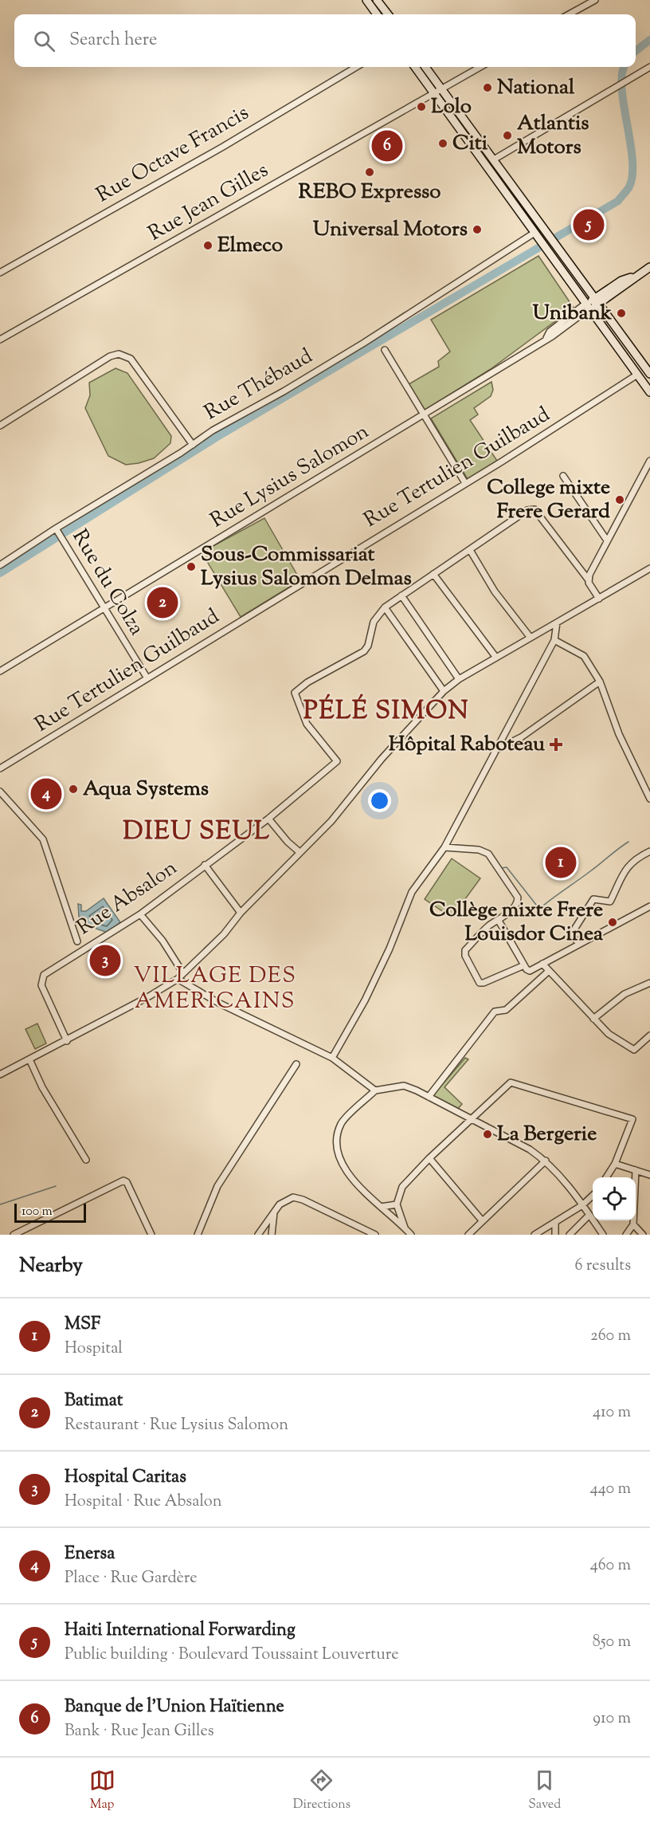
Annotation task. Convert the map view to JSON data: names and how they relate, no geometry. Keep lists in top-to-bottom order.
{
  "streets": {
    "street": [
      "Rue Octave Francis",
      "Rue Jean Gilles",
      "Rue Thébaud",
      "Rue Tertulien Guilbaud",
      "Rue Lysius Salomon",
      "Rue du Colza",
      "Rue Absalon"
    ]
  },
  "crossings": [
    ["Rue Thébaud", "Rue du Colza"],
    ["Rue Tertulien Guilbaud", "Rue du Colza"],
    ["Rue Lysius Salomon", "Rue du Colza"]
  ],
  "districts": ["PÉLÉ SIMON", "DIEU SEUL", "VILLAGE DES AMERICAINS"],
  "places": {
    "other": [
      "National",
      "Lolo",
      "Atlantis Motors",
      "Citi",
      "REBO Expresso",
      "Universal Motors",
      "Elmeco",
      "Unibank",
      "College mixte Frere Gerard",
      "Sous-Commissariat Lysius Salomon Delmas",
      "Aqua Systems",
      "Collège mixte Frere Louisdor Cinea",
      "La Bergerie"
    ],
    "health": ["Hôpital Raboteau"]
  },
  "scale_bar": "100 m",
  "page": {
    "search": "Search here",
    "pins": [
      "6",
      "5",
      "2",
      "4",
      "1",
      "3"
    ],
    "scale": "100 m",
    "heading": ["Nearby", "6 results"],
    "list": [
      {
        "mark": "1",
        "name": "MSF",
        "note": "Hospital",
        "value": "260 m"
      },
      {
        "mark": "2",
        "name": "Batimat",
        "note": "Restaurant · Rue Lysius Salomon",
        "value": "410 m"
      },
      {
        "mark": "3",
        "name": "Hospital Caritas",
        "note": "Hospital · Rue Absalon",
        "value": "440 m"
      },
      {
        "mark": "4",
        "name": "Enersa",
        "note": "Place · Rue Gardère",
        "value": "460 m"
      },
      {
        "mark": "5",
        "name": "Haiti International Forwarding",
        "note": "Public building · Boulevard Toussaint Louverture",
        "value": "850 m"
      },
      {
        "mark": "6",
        "name": "Banque de l’Union Haïtienne",
        "note": "Bank · Rue Jean Gilles",
        "value": "910 m"
      }
    ],
    "nav": ["Map", "Directions", "Saved"]
  }
}
